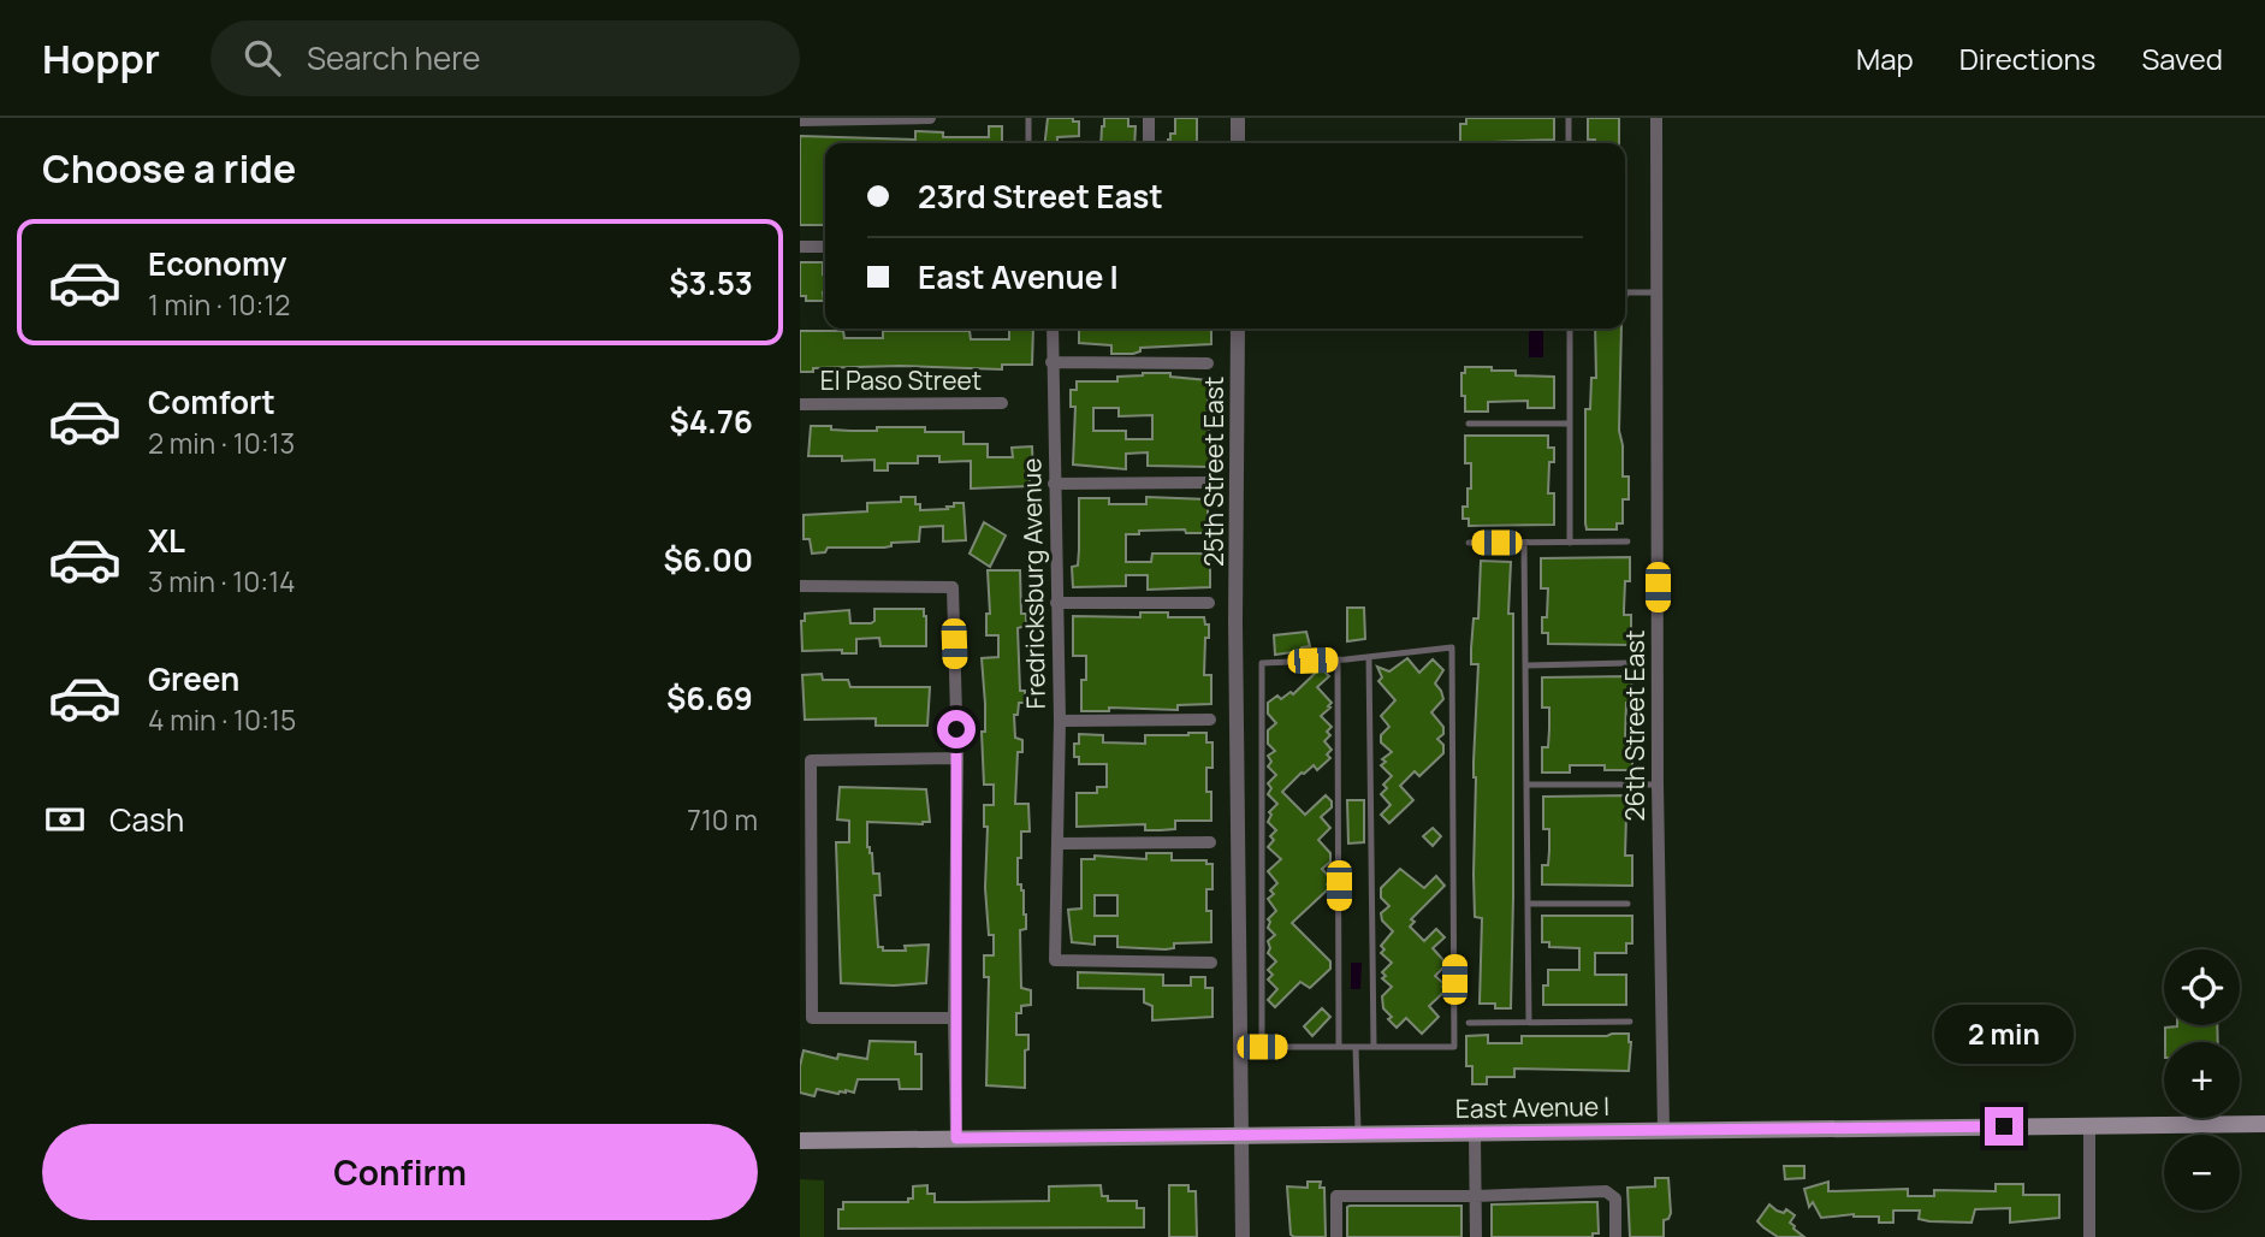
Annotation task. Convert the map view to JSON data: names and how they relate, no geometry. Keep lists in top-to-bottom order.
{
  "streets": {
    "main road": ["East Avenue I"],
    "street": [
      "El Paso Street",
      "25th Street East",
      "Fredricksburg Avenue",
      "26th Street East"
    ]
  },
  "crossings": [
    ["25th Street East", "East Avenue I"],
    ["26th Street East", "East Avenue I"]
  ],
  "page": {
    "header": "Hoppr",
    "search": "Search here",
    "nav": ["Map", "Directions", "Saved"],
    "heading": "Choose a ride",
    "banner": ["23rd Street East", "East Avenue I"],
    "list": [
      {
        "name": "Economy",
        "note": "1 min · 10:12",
        "value": "$3.53"
      },
      {
        "name": "Comfort",
        "note": "2 min · 10:13",
        "value": "$4.76"
      },
      {
        "name": "XL",
        "note": "3 min · 10:14",
        "value": "$6.00"
      },
      {
        "name": "Green",
        "note": "4 min · 10:15",
        "value": "$6.69"
      }
    ],
    "pay": ["Cash", "710 m"],
    "map_buttons": ["+", "−"],
    "bubble": "2 min",
    "buttons": "Confirm"
  }
}
